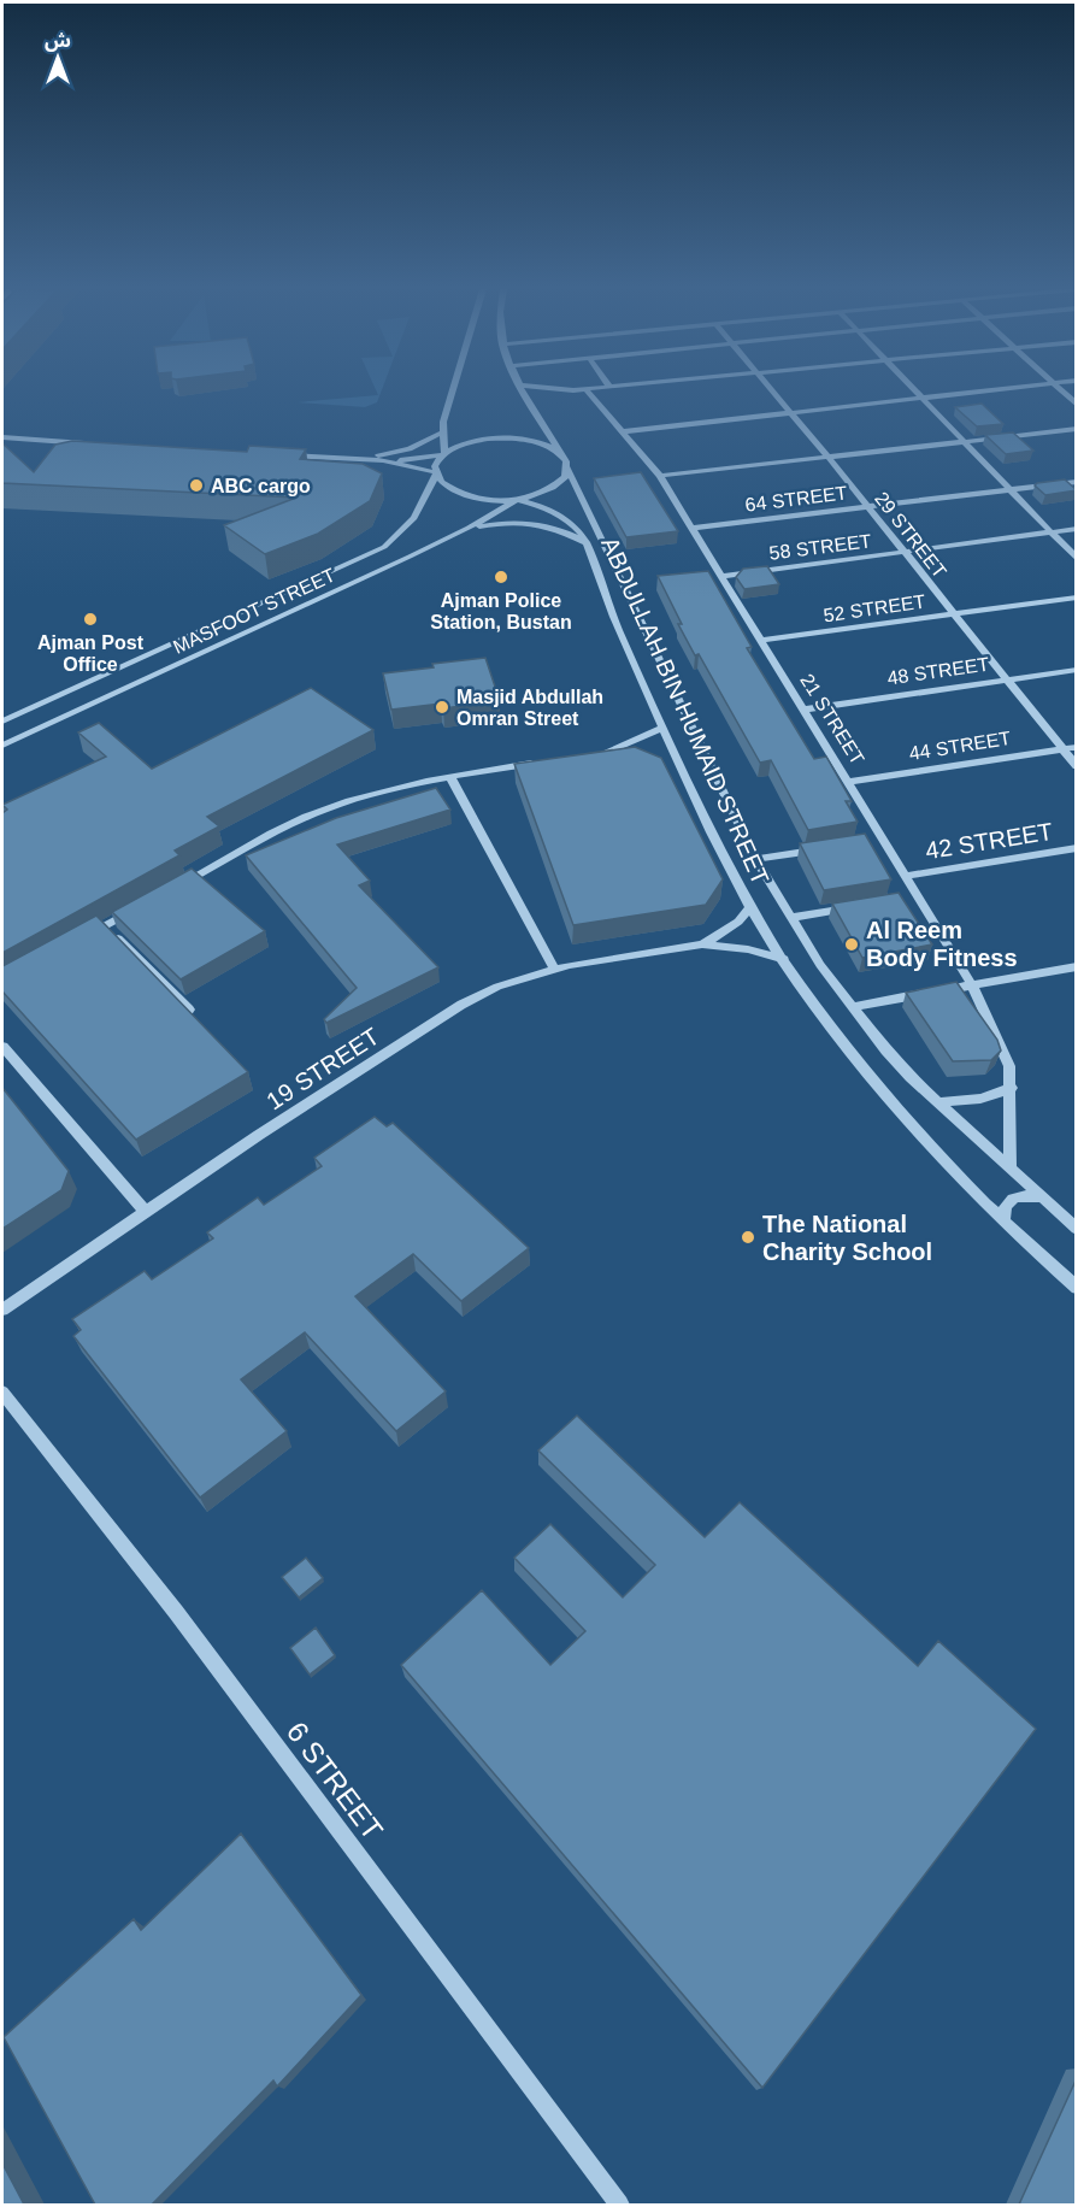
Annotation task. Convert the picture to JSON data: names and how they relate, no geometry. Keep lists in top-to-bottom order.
{
  "streets": {
    "street": [
      "64 STREET",
      "29 STREET",
      "58 STREET",
      "52 STREET",
      "MASFOOT STREET",
      "48 STREET",
      "ABDULLAH BIN HUMAID STREET",
      "21 STREET",
      "44 STREET",
      "42 STREET",
      "19 STREET",
      "6 STREET"
    ]
  },
  "crossings": [
    ["64 STREET", "29 STREET"],
    ["64 STREET", "21 STREET"],
    ["29 STREET", "58 STREET"],
    ["29 STREET", "52 STREET"],
    ["29 STREET", "48 STREET"],
    ["29 STREET", "44 STREET"],
    ["58 STREET", "21 STREET"],
    ["52 STREET", "21 STREET"],
    ["MASFOOT STREET", "ABDULLAH BIN HUMAID STREET"],
    ["48 STREET", "21 STREET"],
    ["ABDULLAH BIN HUMAID STREET", "21 STREET"],
    ["ABDULLAH BIN HUMAID STREET", "19 STREET"],
    ["21 STREET", "44 STREET"],
    ["21 STREET", "42 STREET"]
  ],
  "places": [
    "ABC cargo",
    "Ajman Police Station, Bustan",
    "Ajman Post Office",
    "Masjid Abdullah Omran Street",
    "Al Reem Body Fitness",
    "The National Charity School"
  ],
  "north": "top"
}
